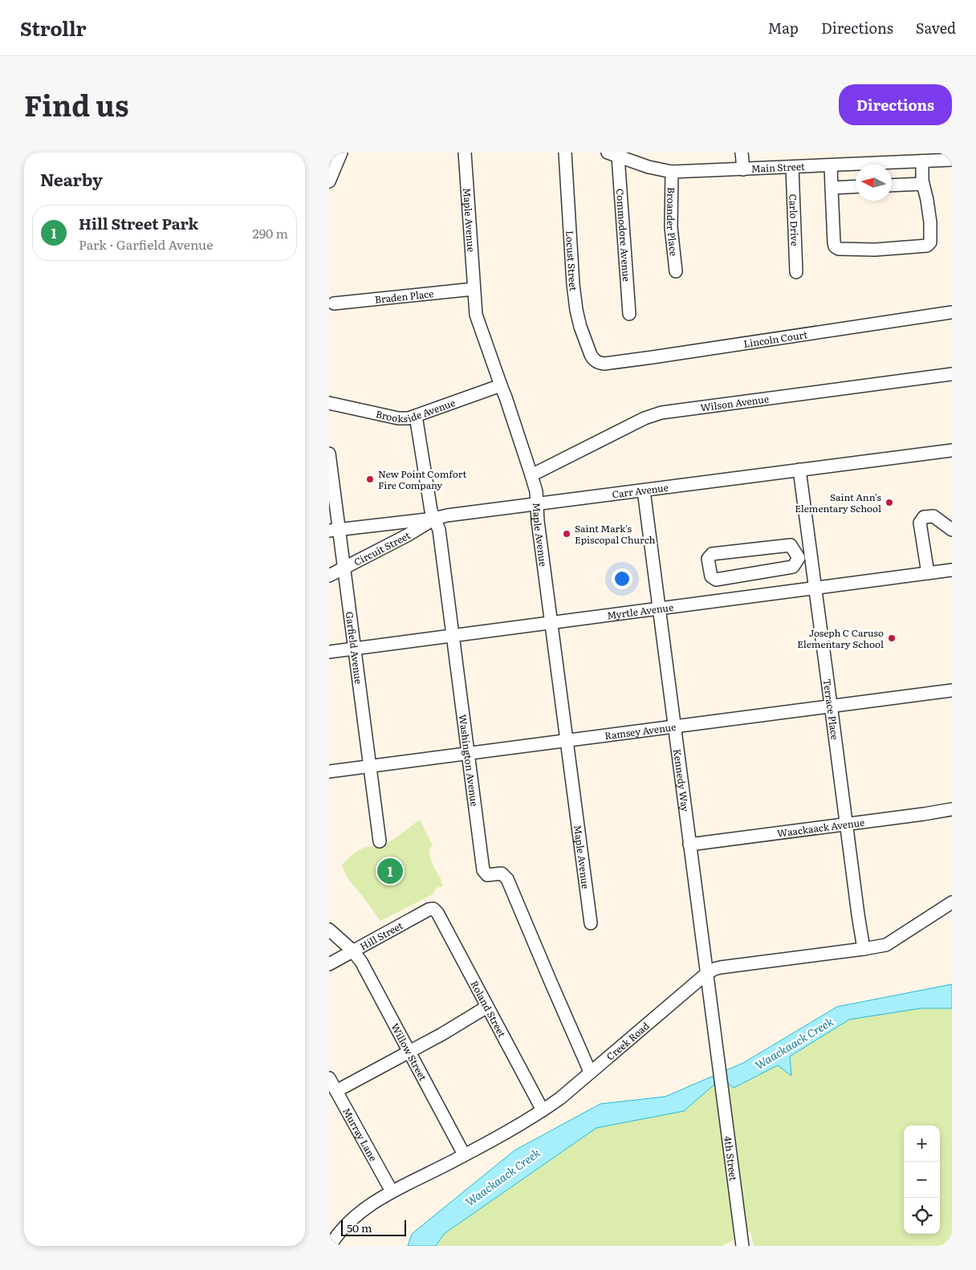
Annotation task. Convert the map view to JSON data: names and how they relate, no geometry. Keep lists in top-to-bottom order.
{
  "streets": {
    "street": [
      "Main Street",
      "Maple Avenue",
      "Carlo Drive",
      "Broander Place",
      "Commodore Avenue",
      "Locust Street",
      "Braden Place",
      "Lincoln Court",
      "Wilson Avenue",
      "Brookside Avenue",
      "Carr Avenue",
      "Circuit Street",
      "Myrtle Avenue",
      "Garfield Avenue",
      "Terrace Place",
      "Ramsey Avenue",
      "Washington Avenue",
      "Kennedy Way",
      "Waackaack Avenue",
      "Hill Street",
      "Roland Street",
      "Creek Road",
      "Willow Street",
      "Murray Lane",
      "4th Street"
    ]
  },
  "crossings": [
    ["Main Street", "Carlo Drive"],
    ["Main Street", "Broander Place"],
    ["Main Street", "Commodore Avenue"],
    ["Maple Avenue", "Braden Place"],
    ["Maple Avenue", "Wilson Avenue"],
    ["Maple Avenue", "Brookside Avenue"],
    ["Maple Avenue", "Carr Avenue"],
    ["Maple Avenue", "Myrtle Avenue"],
    ["Maple Avenue", "Ramsey Avenue"],
    ["Locust Street", "Lincoln Court"],
    ["Brookside Avenue", "Washington Avenue"],
    ["Carr Avenue", "Circuit Street"],
    ["Carr Avenue", "Garfield Avenue"],
    ["Carr Avenue", "Terrace Place"],
    ["Carr Avenue", "Washington Avenue"],
    ["Carr Avenue", "Kennedy Way"],
    ["Circuit Street", "Garfield Avenue"],
    ["Circuit Street", "Washington Avenue"],
    ["Myrtle Avenue", "Garfield Avenue"],
    ["Myrtle Avenue", "Terrace Place"],
    ["Myrtle Avenue", "Washington Avenue"],
    ["Myrtle Avenue", "Kennedy Way"],
    ["Garfield Avenue", "Ramsey Avenue"],
    ["Terrace Place", "Ramsey Avenue"],
    ["Terrace Place", "Waackaack Avenue"],
    ["Terrace Place", "Creek Road"],
    ["Ramsey Avenue", "Washington Avenue"],
    ["Ramsey Avenue", "Kennedy Way"],
    ["Washington Avenue", "Creek Road"],
    ["Kennedy Way", "Waackaack Avenue"],
    ["Kennedy Way", "Creek Road"],
    ["Kennedy Way", "4th Street"],
    ["Hill Street", "Roland Street"],
    ["Hill Street", "Willow Street"],
    ["Roland Street", "Creek Road"],
    ["Creek Road", "Willow Street"],
    ["Creek Road", "Murray Lane"]
  ],
  "water": ["Waackaack Creek"],
  "places": [
    "New Point Comfort Fire Company",
    "Saint Ann's Elementary School",
    "Saint Mark's Episcopal Church",
    "Joseph C Caruso Elementary School"
  ],
  "scale_bar": "50 m",
  "north": "left",
  "page": {
    "header": "Strollr",
    "nav": ["Map", "Directions", "Saved"],
    "title": "Find us",
    "buttons": "Directions",
    "heading": "Nearby",
    "list": [
      {
        "mark": "1",
        "name": "Hill Street Park",
        "note": "Park · Garfield Avenue",
        "value": "290 m"
      }
    ],
    "pins": "1",
    "map_buttons": ["+", "−"],
    "scale": "50 m"
  }
}
